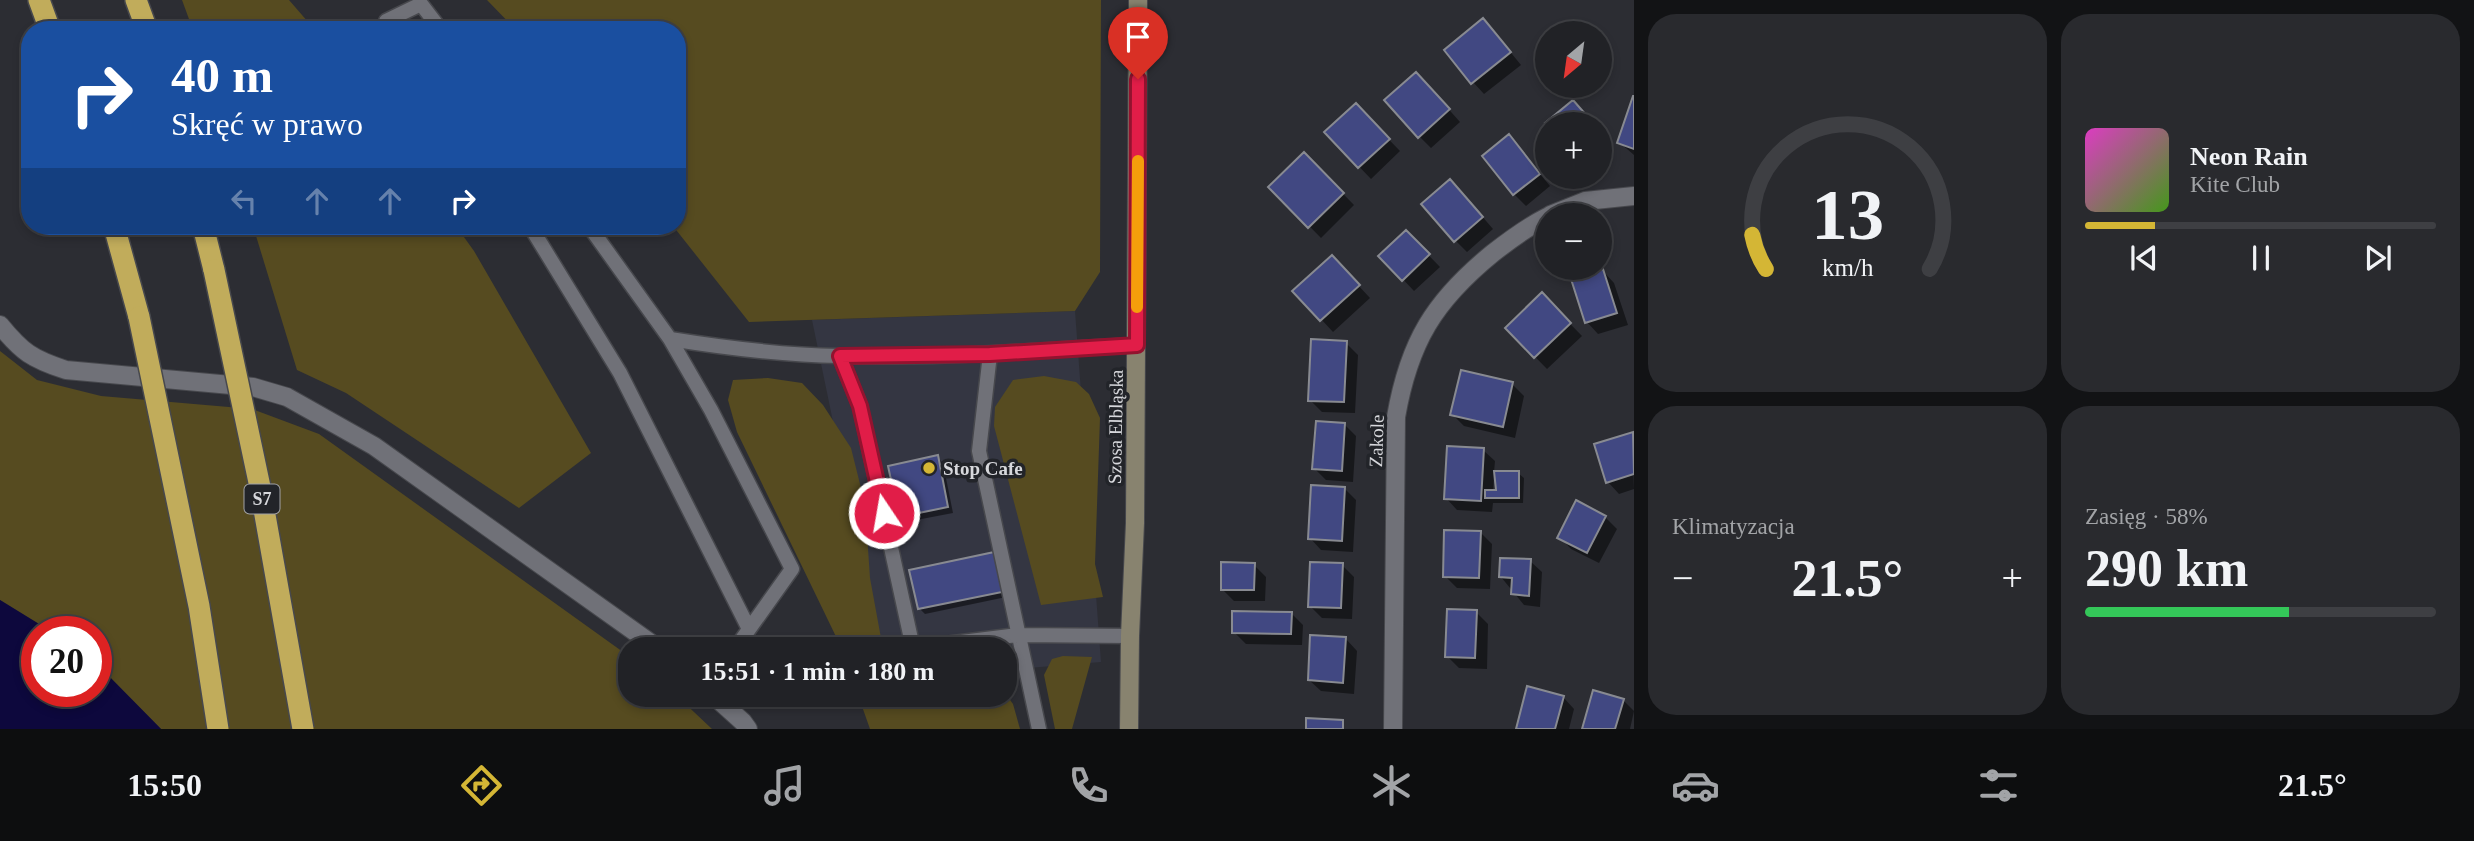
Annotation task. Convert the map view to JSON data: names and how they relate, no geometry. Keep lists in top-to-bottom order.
{
  "streets": {
    "highway": ["S7"],
    "main road": ["Szosa Elbląska"],
    "street": ["Zakole"]
  },
  "places": ["Stop Cafe"],
  "north": "bottom left",
  "page": {
    "map_buttons": ["+", "−"],
    "turn": ["40 m", "Skręć w prawo"],
    "song": ["Neon Rain", "Kite Club"],
    "tile": [
      "Klimatyzacja",
      ["Zasięg · 58%", "290 km"]
    ],
    "heat": ["−", "21.5°", "+"],
    "limit": "20",
    "trip": "15:51 · 1 min · 180 m",
    "tabs": ["15:50", "21.5°"],
    "gauge": ["13", "km/h"]
  }
}
